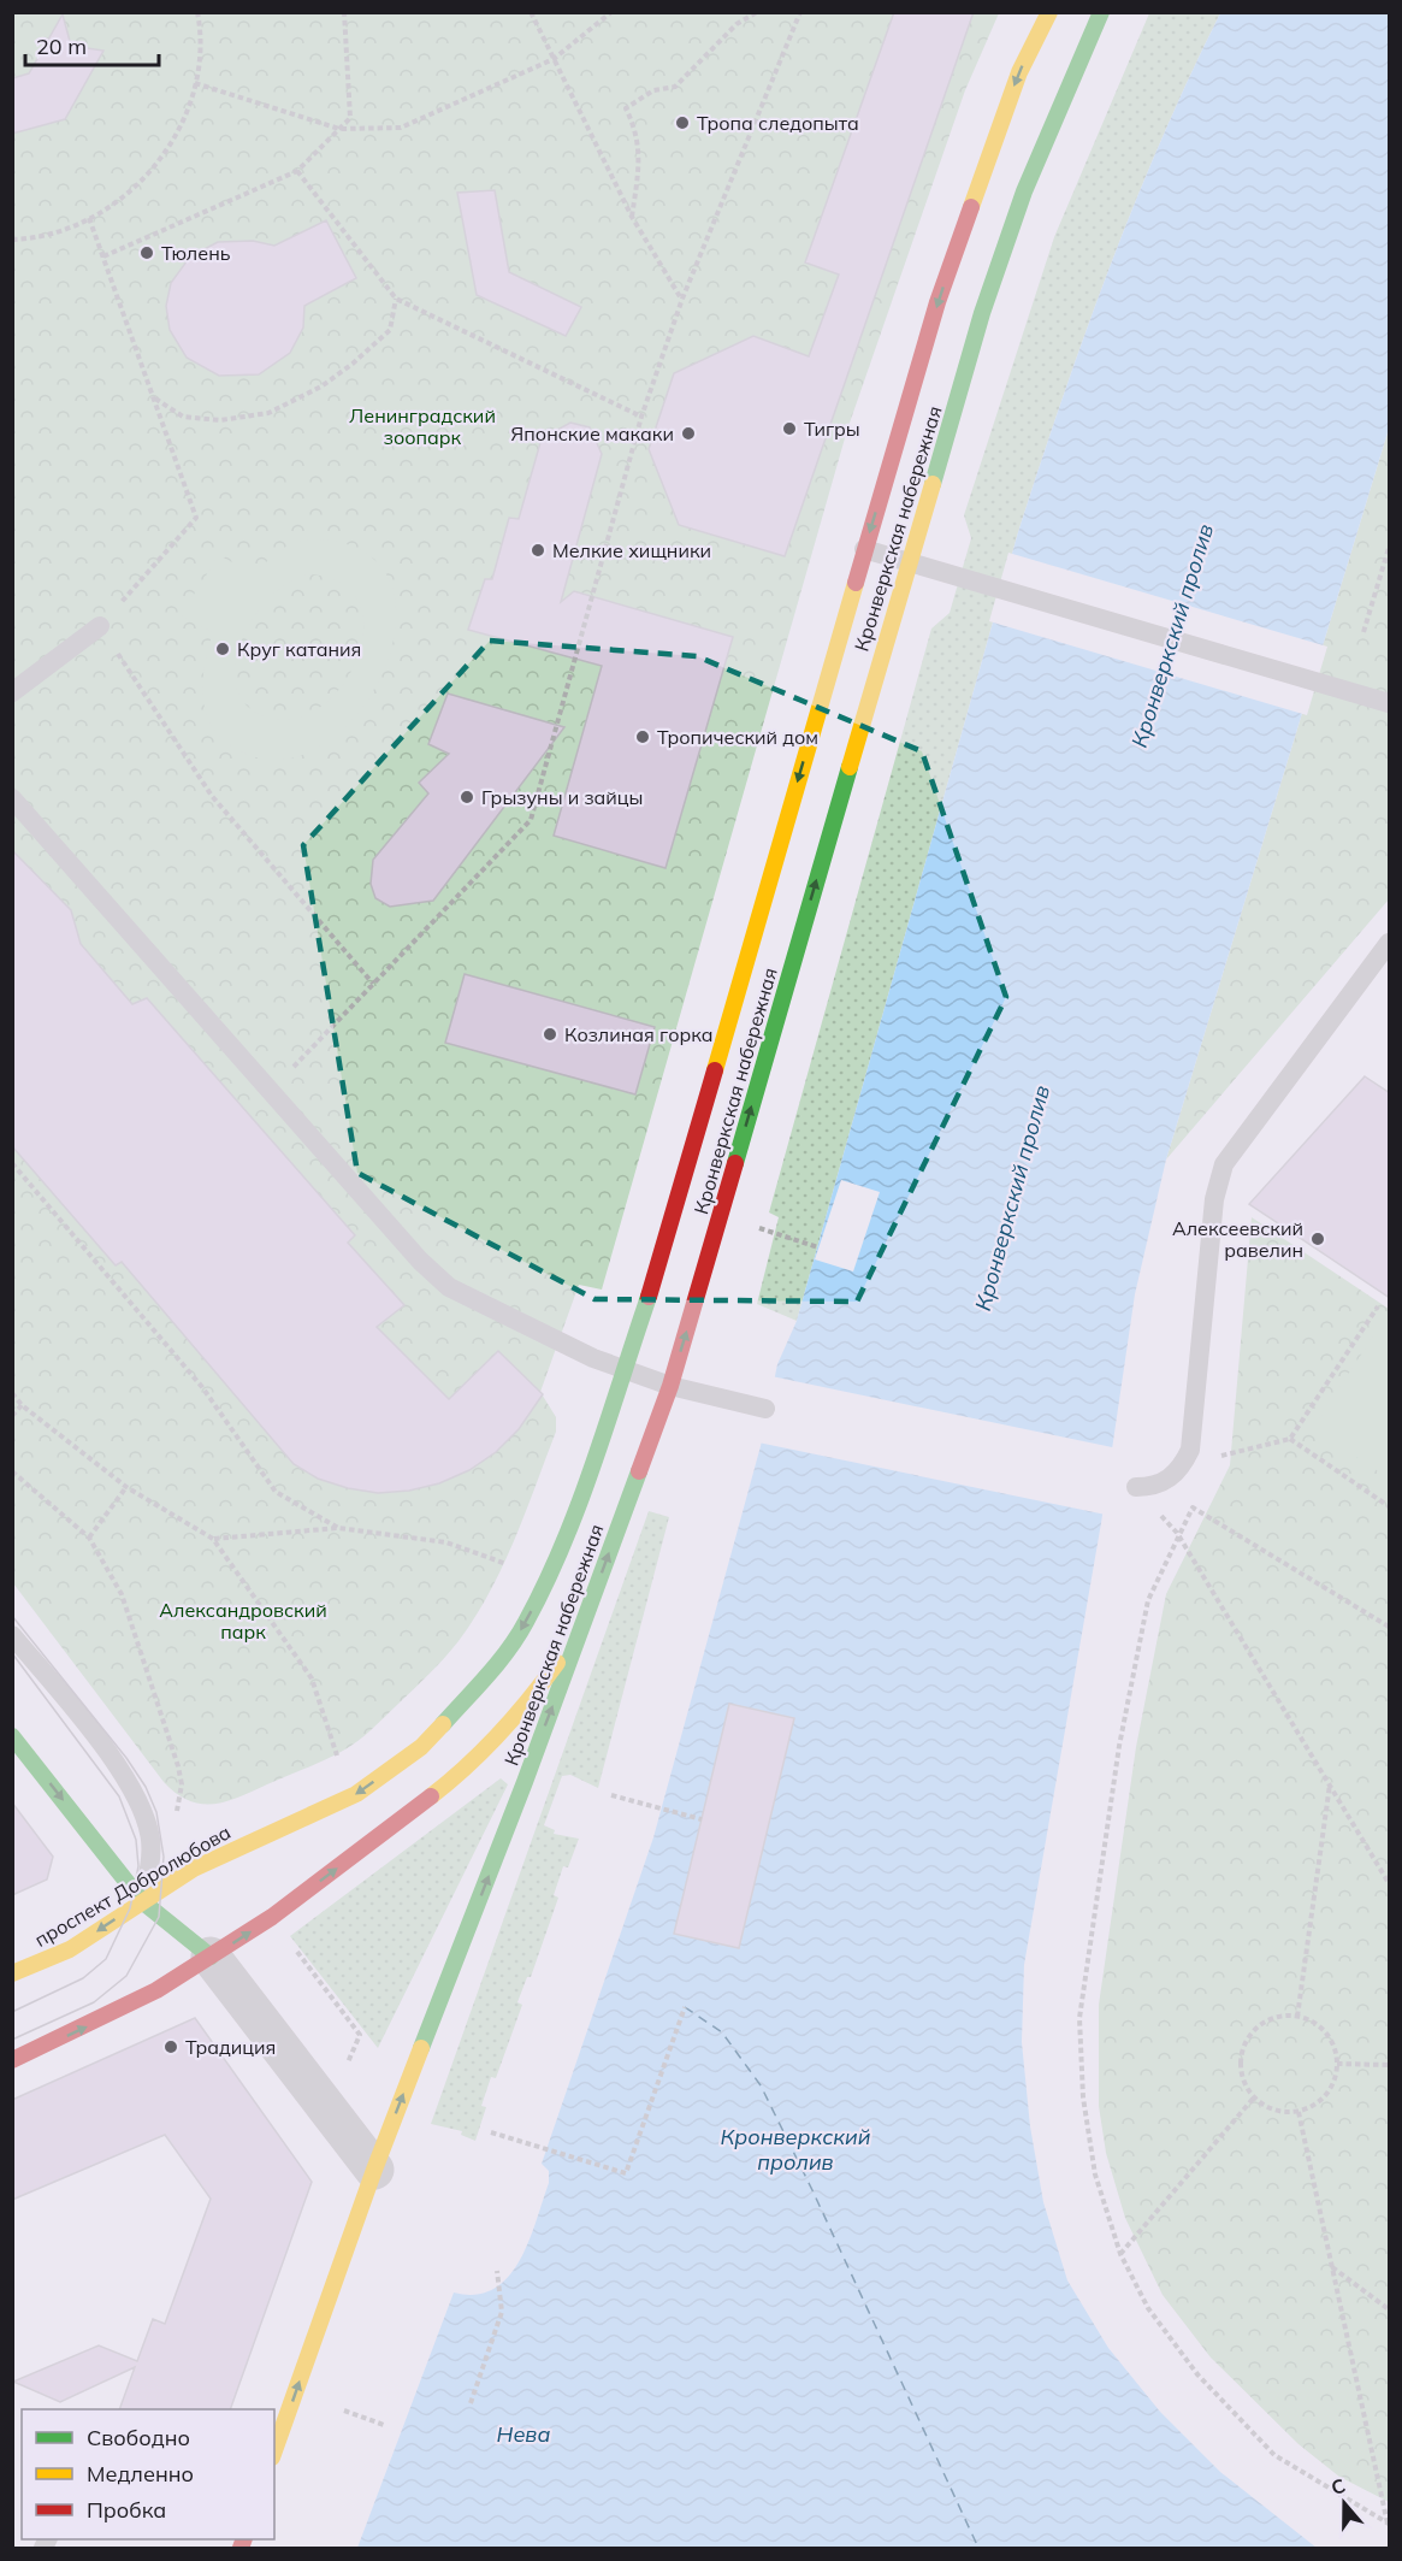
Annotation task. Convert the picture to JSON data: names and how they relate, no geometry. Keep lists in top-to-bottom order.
{
  "streets": {
    "main road": ["Кронверкская набережная", "проспект Добролюбова"]
  },
  "crossings": [
    ["Кронверкская набережная", "проспект Добролюбова"]
  ],
  "water": ["Кронверкский пролив", "Нева"],
  "parks": ["Ленинградский зоопарк", "Александровский парк"],
  "places": [
    "Тропа следопыта",
    "Тюлень",
    "Тигры",
    "Японские макаки",
    "Мелкие хищники",
    "Круг катания",
    "Тропический дом",
    "Грызуны и зайцы",
    "Козлиная горка",
    "Алексеевский равелин",
    "Традиция"
  ],
  "legend": ["Свободно", "Медленно", "Пробка"],
  "scale_bar": "20 m",
  "north": "top"
}
